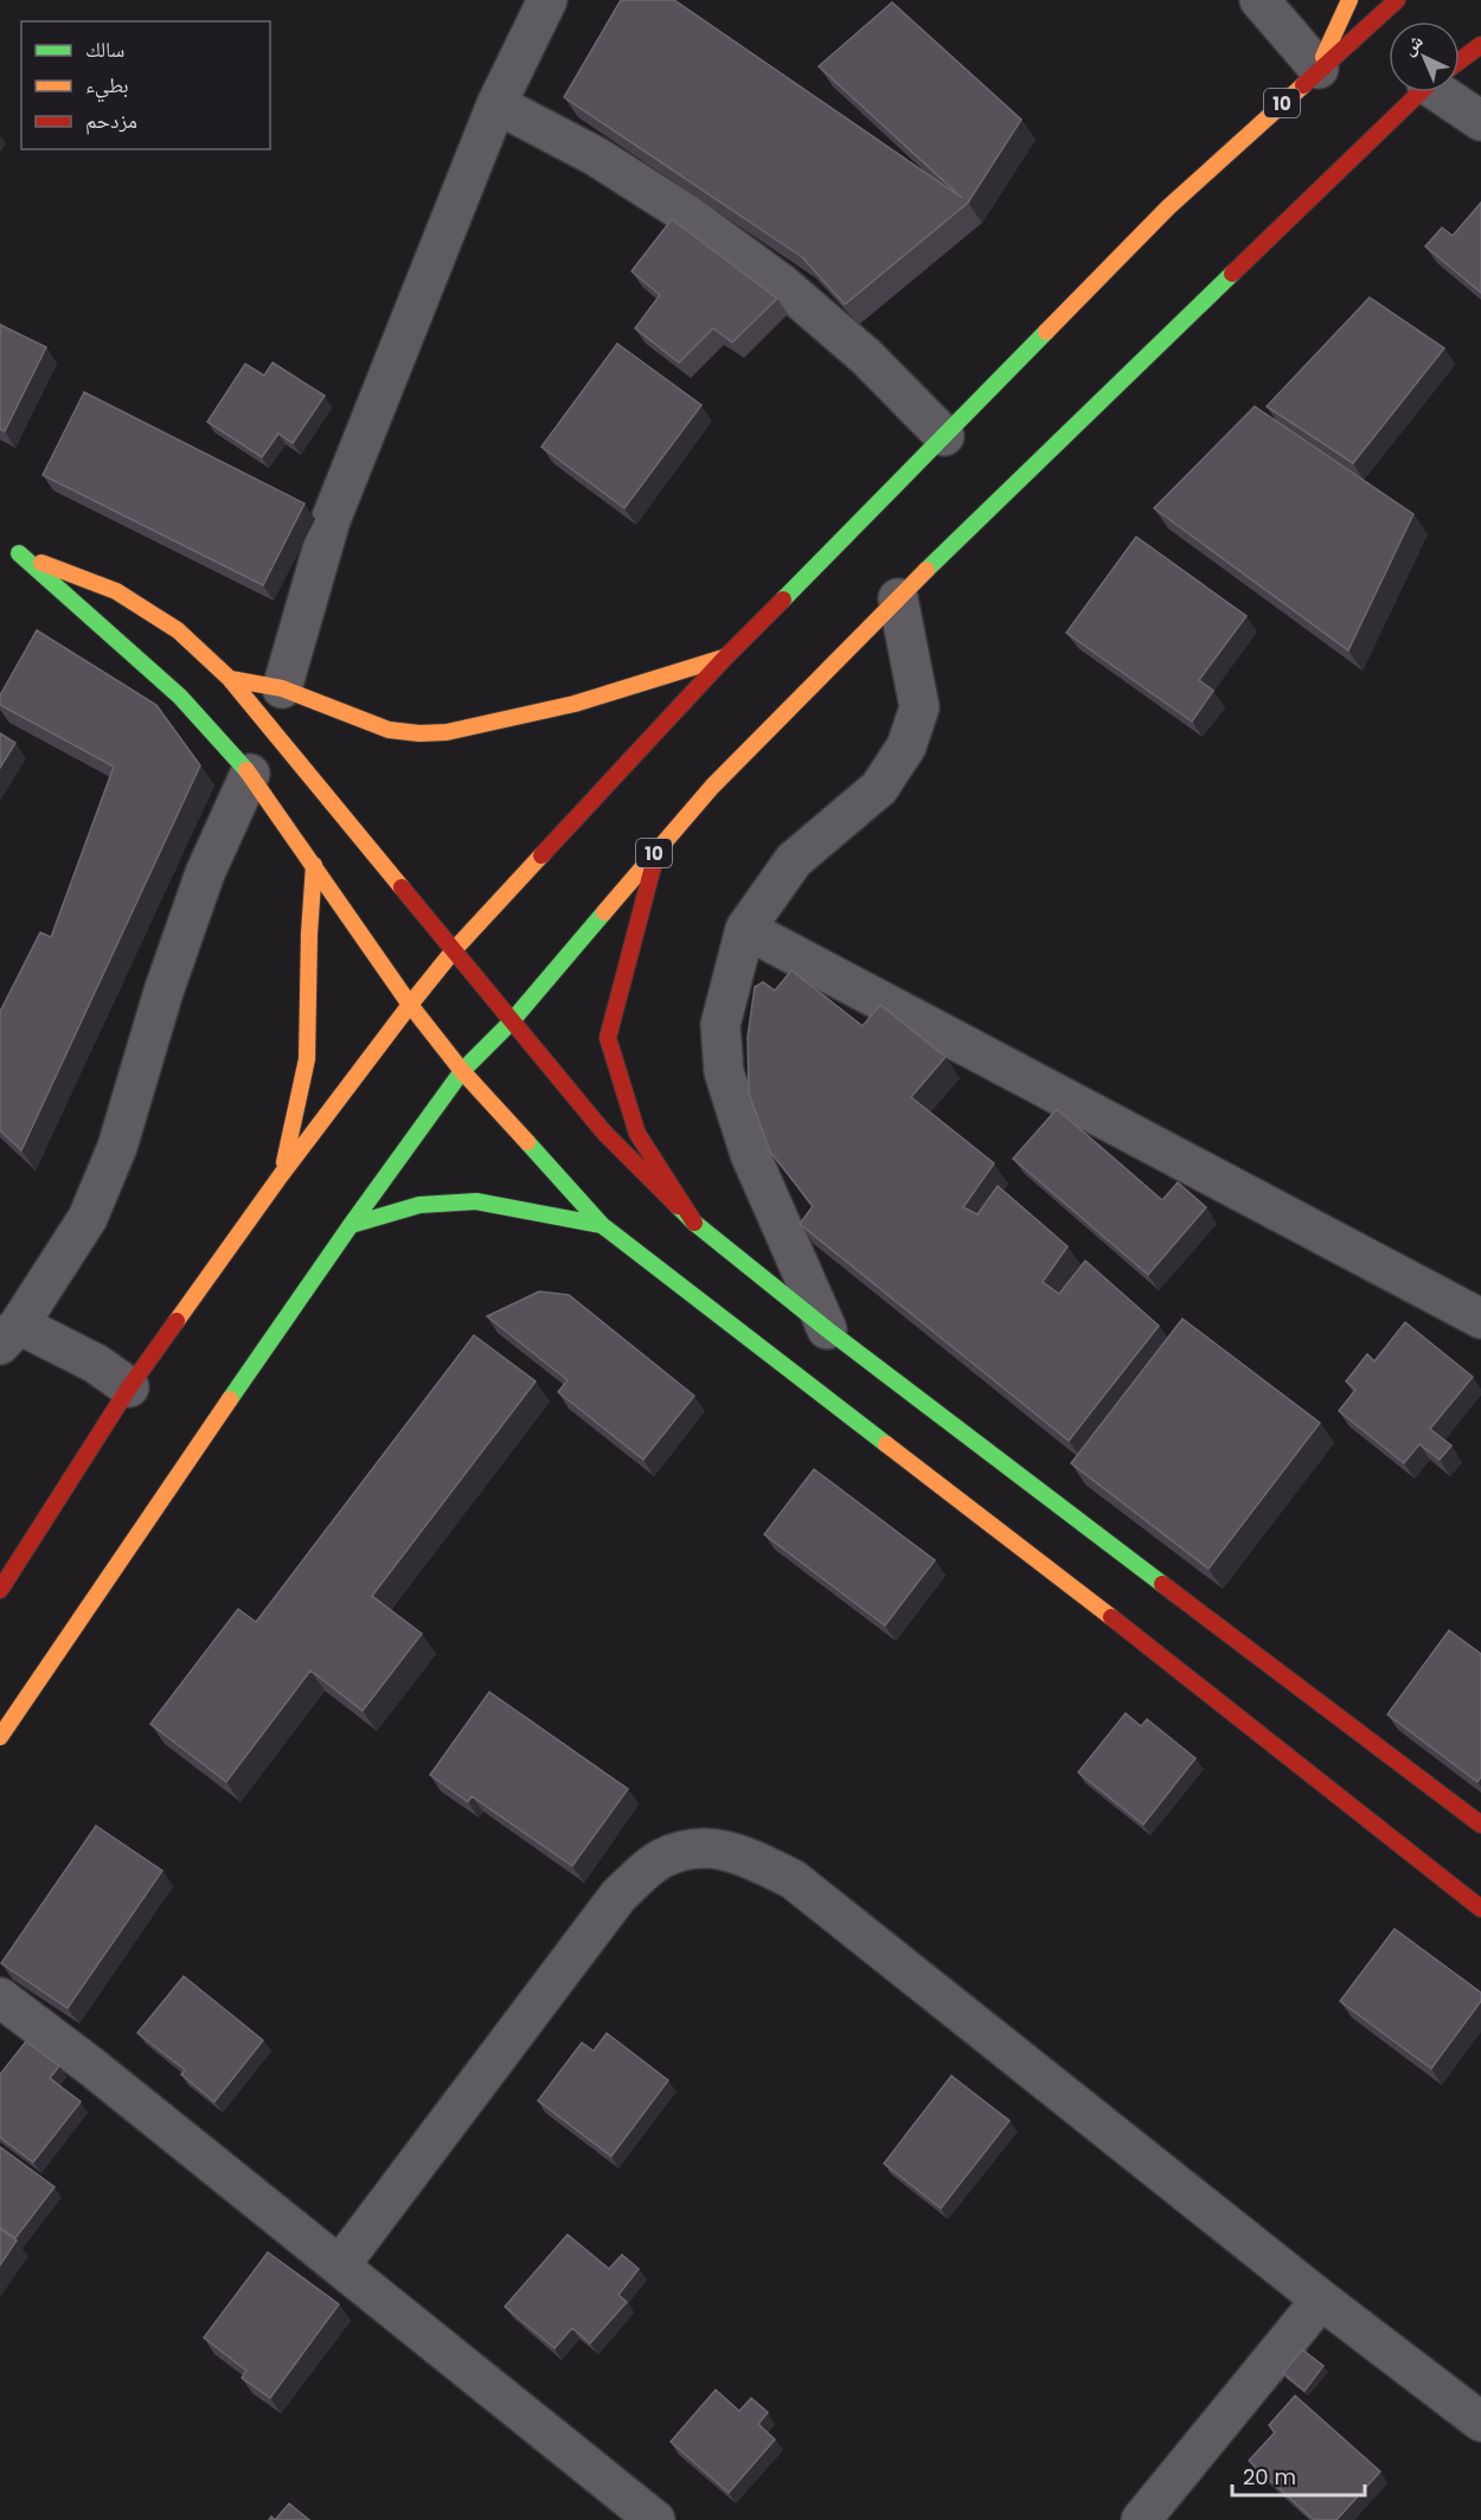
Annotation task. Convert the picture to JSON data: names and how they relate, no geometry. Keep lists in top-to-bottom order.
{
  "streets": {
    "main road": ["10"]
  },
  "legend": ["سالك", "بطيء", "مزدحم"],
  "scale_bar": "20 m",
  "north": "top left"
}
